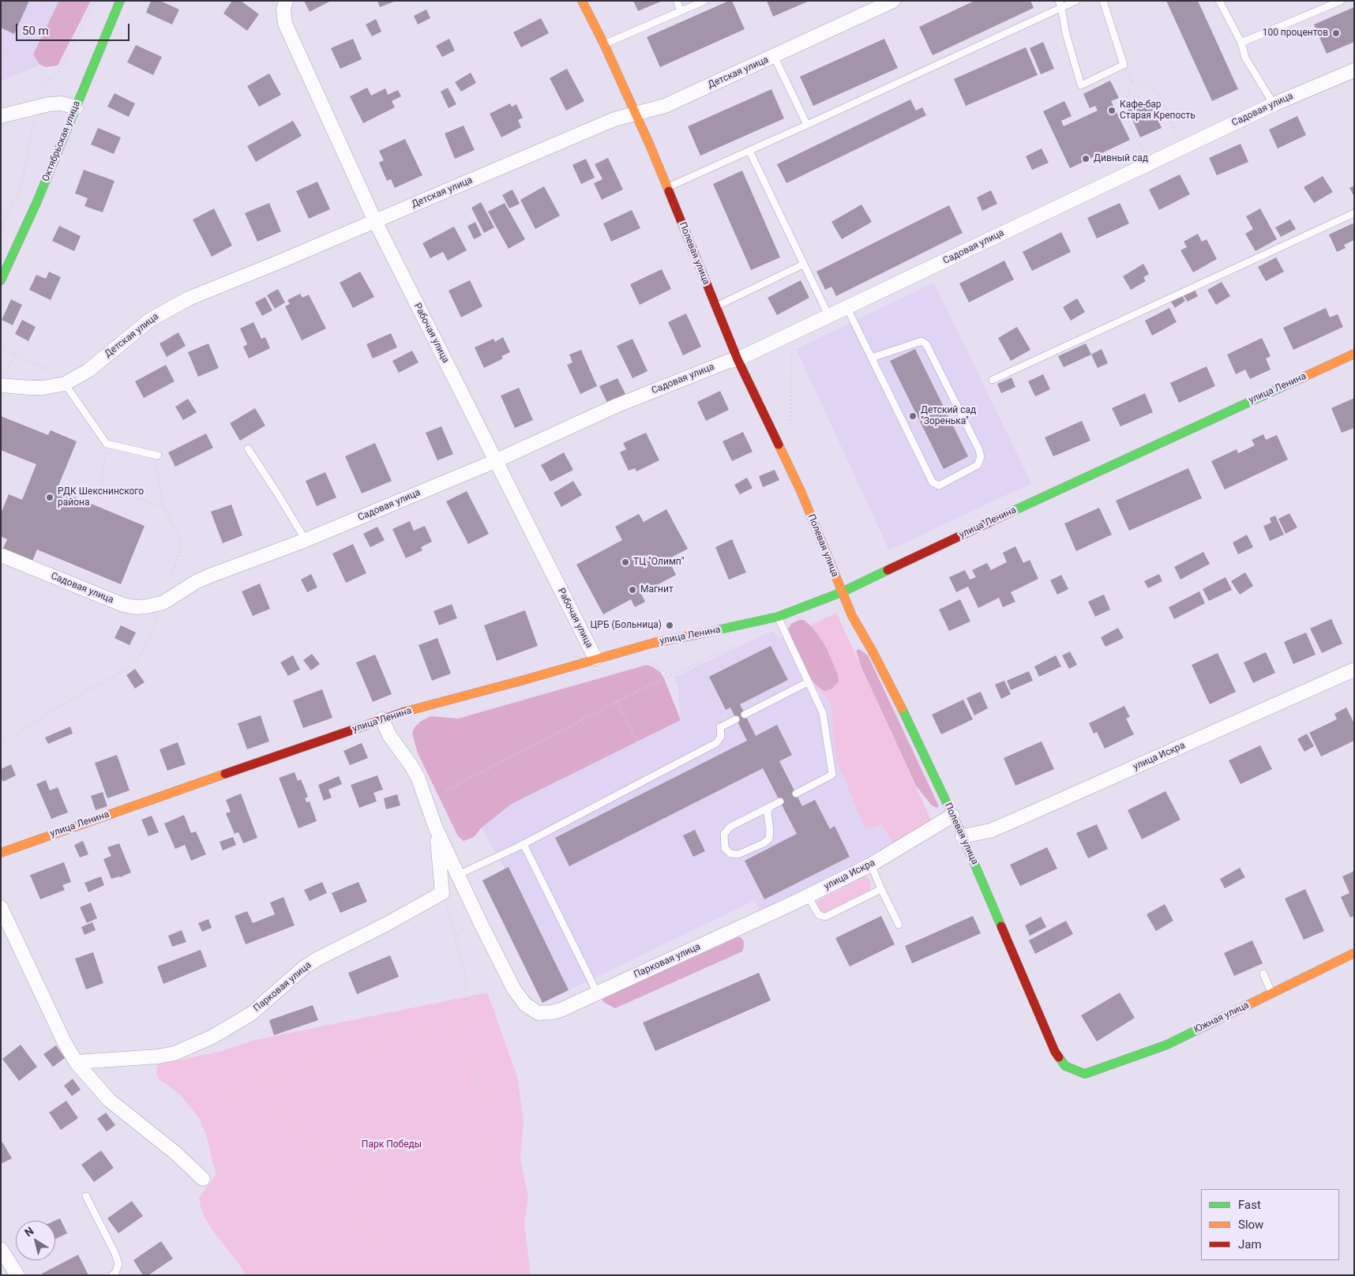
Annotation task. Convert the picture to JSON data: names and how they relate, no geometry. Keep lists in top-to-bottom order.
{
  "streets": {
    "street": [
      "Детская улица",
      "Садовая улица",
      "Октябрьская улица",
      "Полевая улица",
      "Рабочая улица",
      "улица Ленина",
      "улица Искра",
      "Парковая улица",
      "Южная улица"
    ]
  },
  "crossings": [
    ["Детская улица", "Полевая улица"],
    ["Детская улица", "Рабочая улица"],
    ["Садовая улица", "Полевая улица"],
    ["Садовая улица", "Рабочая улица"],
    ["Полевая улица", "улица Ленина"],
    ["Полевая улица", "улица Искра"],
    ["Полевая улица", "Южная улица"],
    ["Рабочая улица", "улица Ленина"],
    ["улица Искра", "Парковая улица"]
  ],
  "parks": ["Парк Победы"],
  "places": [
    "100 процентов",
    "Кафе-бар Старая Крепость",
    "Дивный сад",
    "Детский сад \"Зоренька\"",
    "РДК Шекснинского района",
    "ТЦ \"Олимп\"",
    "Магнит",
    "ЦРБ (Больница)"
  ],
  "legend": ["Fast", "Slow", "Jam"],
  "scale_bar": "50 m",
  "north": "top left"
}
